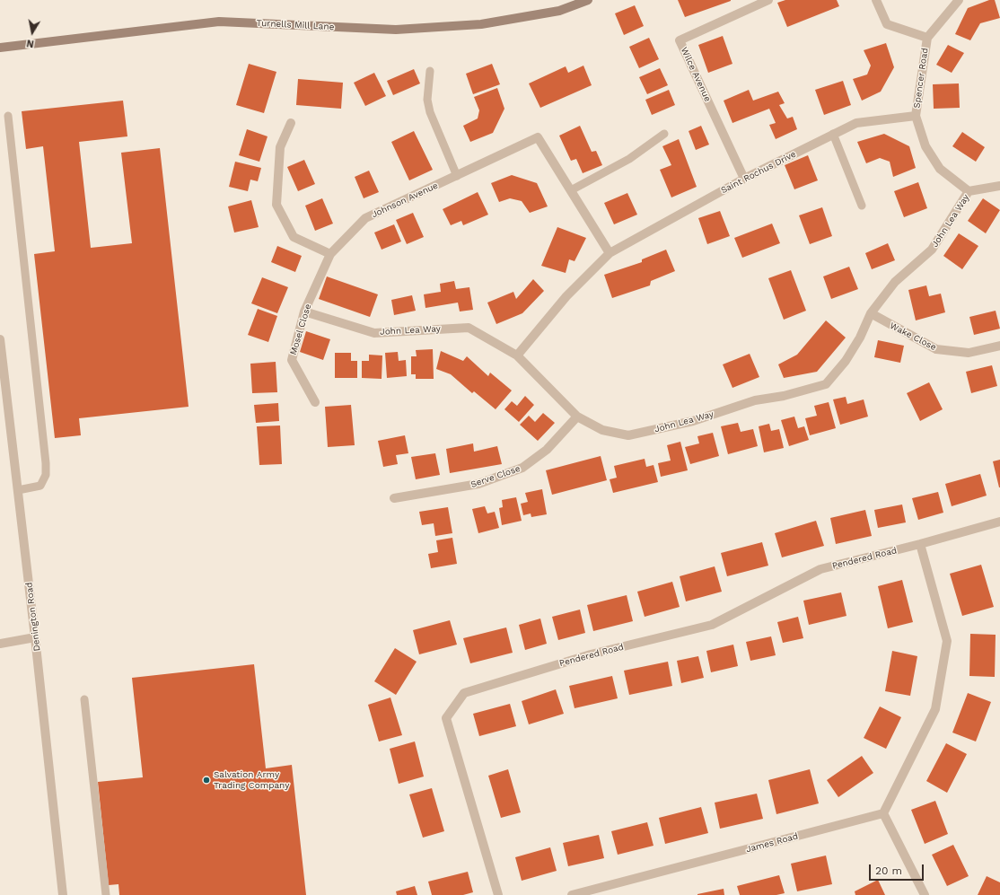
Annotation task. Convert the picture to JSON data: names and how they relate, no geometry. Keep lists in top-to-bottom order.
{
  "streets": {
    "main road": ["Turnells Mill Lane"],
    "street": [
      "Wilce Avenue",
      "Spencer Road",
      "Saint Rochus Drive",
      "Johnson Avenue",
      "John Lea Way",
      "Mosel Close",
      "Wake Close",
      "Serve Close",
      "Pendered Road",
      "Denington Road",
      "James Road"
    ]
  },
  "crossings": [
    ["Wilce Avenue", "Saint Rochus Drive"],
    ["Spencer Road", "Saint Rochus Drive"],
    ["Spencer Road", "John Lea Way"],
    ["Saint Rochus Drive", "John Lea Way"],
    ["Johnson Avenue", "Mosel Close"],
    ["John Lea Way", "Mosel Close"],
    ["John Lea Way", "Wake Close"],
    ["John Lea Way", "Serve Close"]
  ],
  "places": ["Salvation Army Trading Company"],
  "scale_bar": "20 m",
  "north": "bottom"
}
